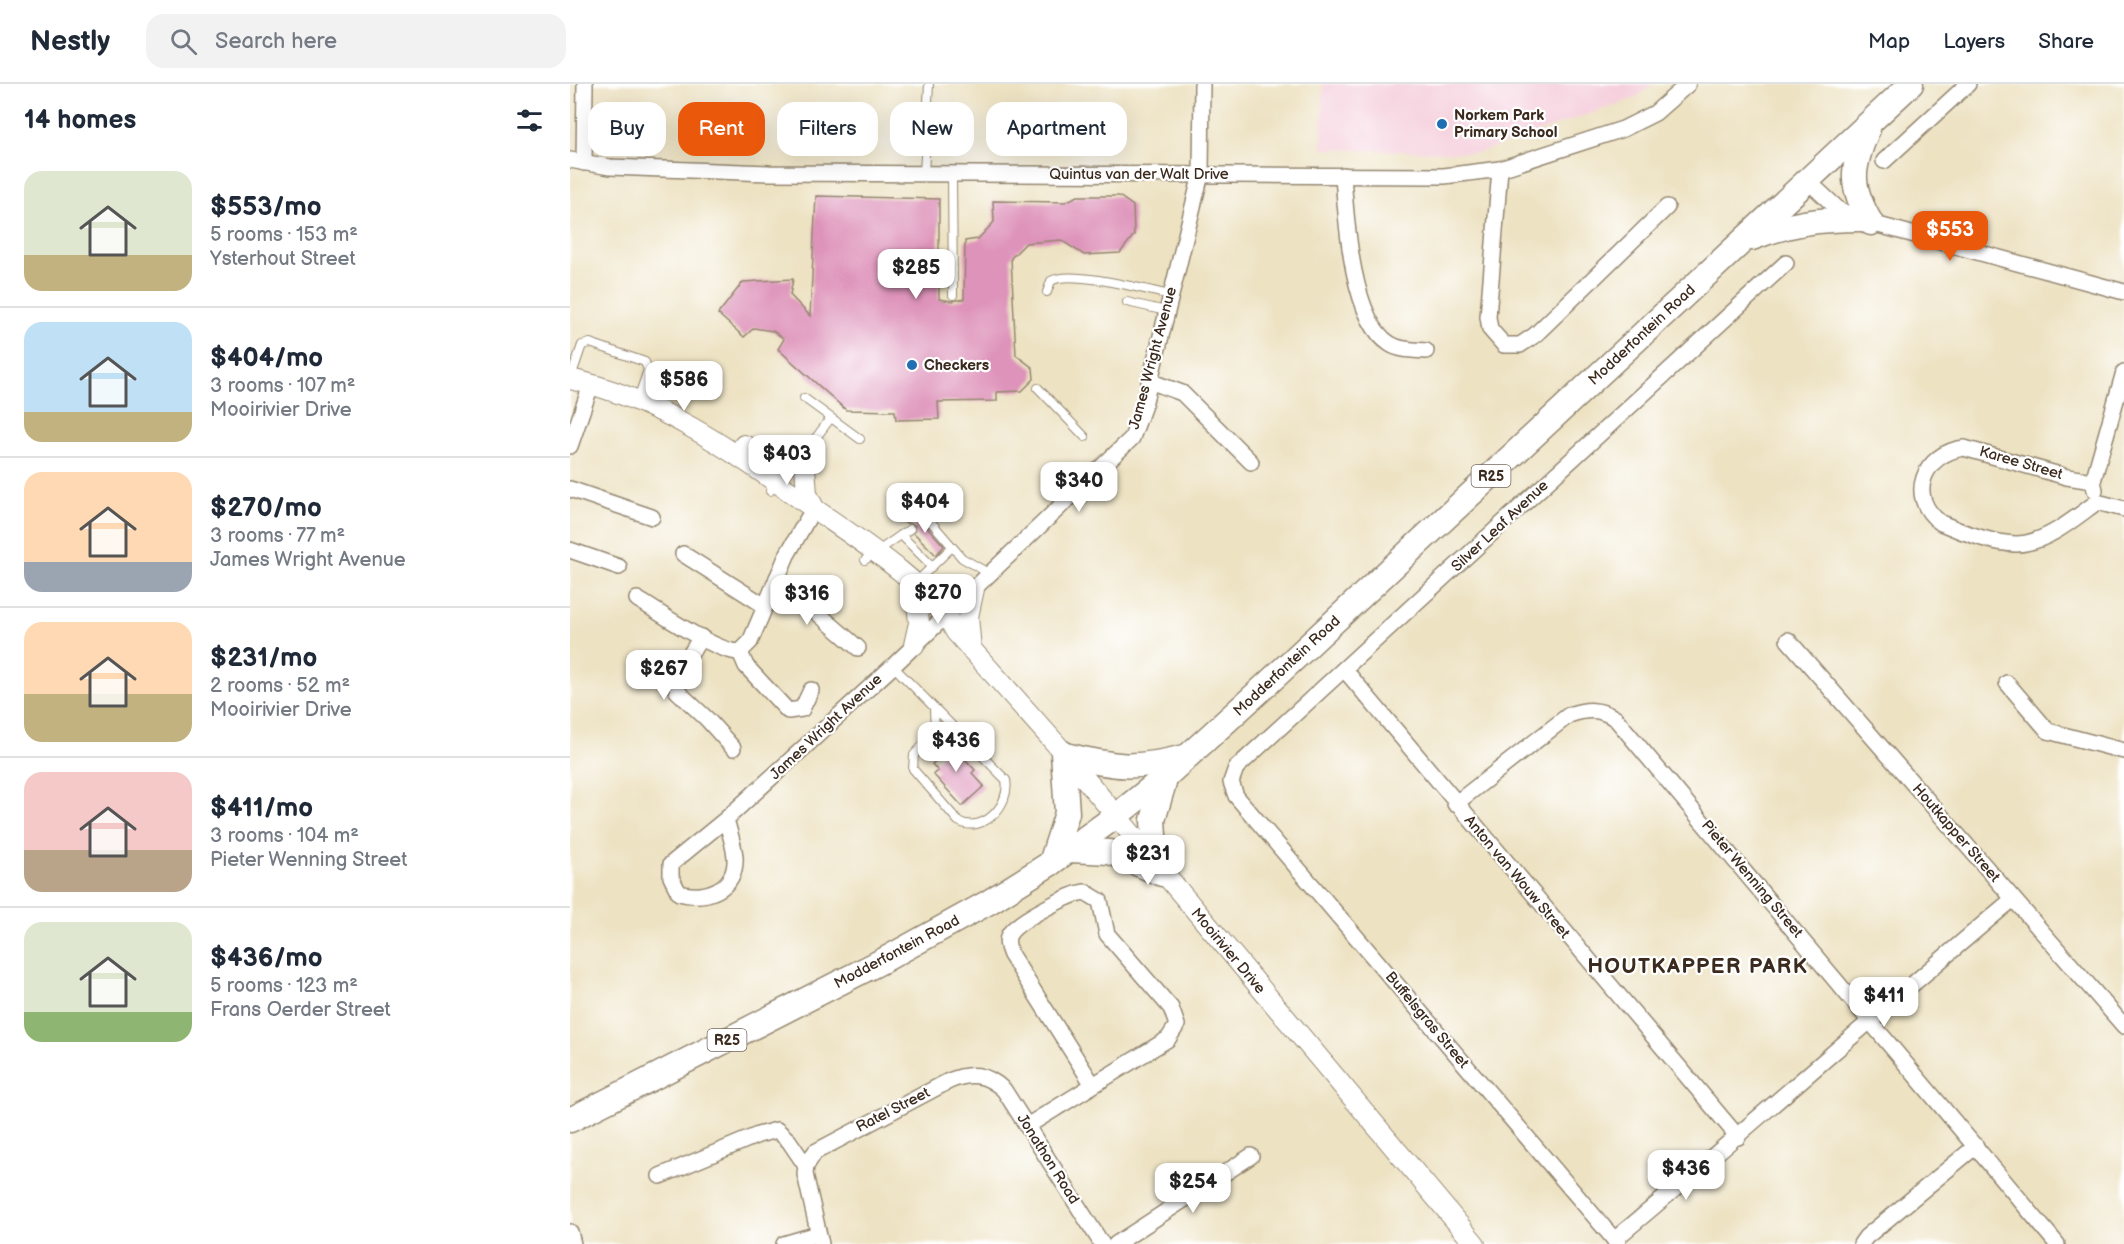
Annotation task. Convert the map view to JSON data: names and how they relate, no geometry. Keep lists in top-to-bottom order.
{
  "streets": {
    "main road": ["Modderfontein Road", "R25"],
    "street": [
      "Quintus van der Walt Drive",
      "James Wright Avenue",
      "Karee Street",
      "Silver Leaf Avenue",
      "Houtkapper Street",
      "Anton van Wouw Street",
      "Pieter Wenning Street",
      "Mooirivier Drive",
      "Buffelsgras Street",
      "Ratel Street",
      "Jonathon Road"
    ]
  },
  "crossings": [
    ["Quintus van der Walt Drive", "James Wright Avenue"],
    ["Modderfontein Road", "Mooirivier Drive"],
    ["James Wright Avenue", "Mooirivier Drive"],
    ["Silver Leaf Avenue", "Anton van Wouw Street"],
    ["Silver Leaf Avenue", "Buffelsgras Street"],
    ["Anton van Wouw Street", "Pieter Wenning Street"],
    ["Ratel Street", "Jonathon Road"]
  ],
  "districts": ["HOUTKAPPER PARK"],
  "places": ["Norkem Park Primary School", "Checkers"],
  "page": {
    "header": "Nestly",
    "search": "Search here",
    "nav": ["Map", "Layers", "Share"],
    "heading": "14 homes",
    "chip": [
      "Buy",
      "Rent",
      "Filters",
      "New",
      "Apartment"
    ],
    "list": [
      {
        "name": "$553/mo",
        "note": "5 rooms · 153 m² · Ysterhout Street"
      },
      {
        "name": "$404/mo",
        "note": "3 rooms · 107 m² · Mooirivier Drive"
      },
      {
        "name": "$270/mo",
        "note": "3 rooms · 77 m² · James Wright Avenue"
      },
      {
        "name": "$231/mo",
        "note": "2 rooms · 52 m² · Mooirivier Drive"
      },
      {
        "name": "$411/mo",
        "note": "3 rooms · 104 m² · Pieter Wenning Street"
      },
      {
        "name": "$436/mo",
        "note": "5 rooms · 123 m² · Frans Oerder Street"
      }
    ],
    "price": [
      "$553",
      "$285",
      "$586",
      "$403",
      "$340",
      "$404",
      "$270",
      "$316",
      "$267",
      "$436",
      "$231",
      "$411",
      "$436",
      "$254"
    ]
  }
}
